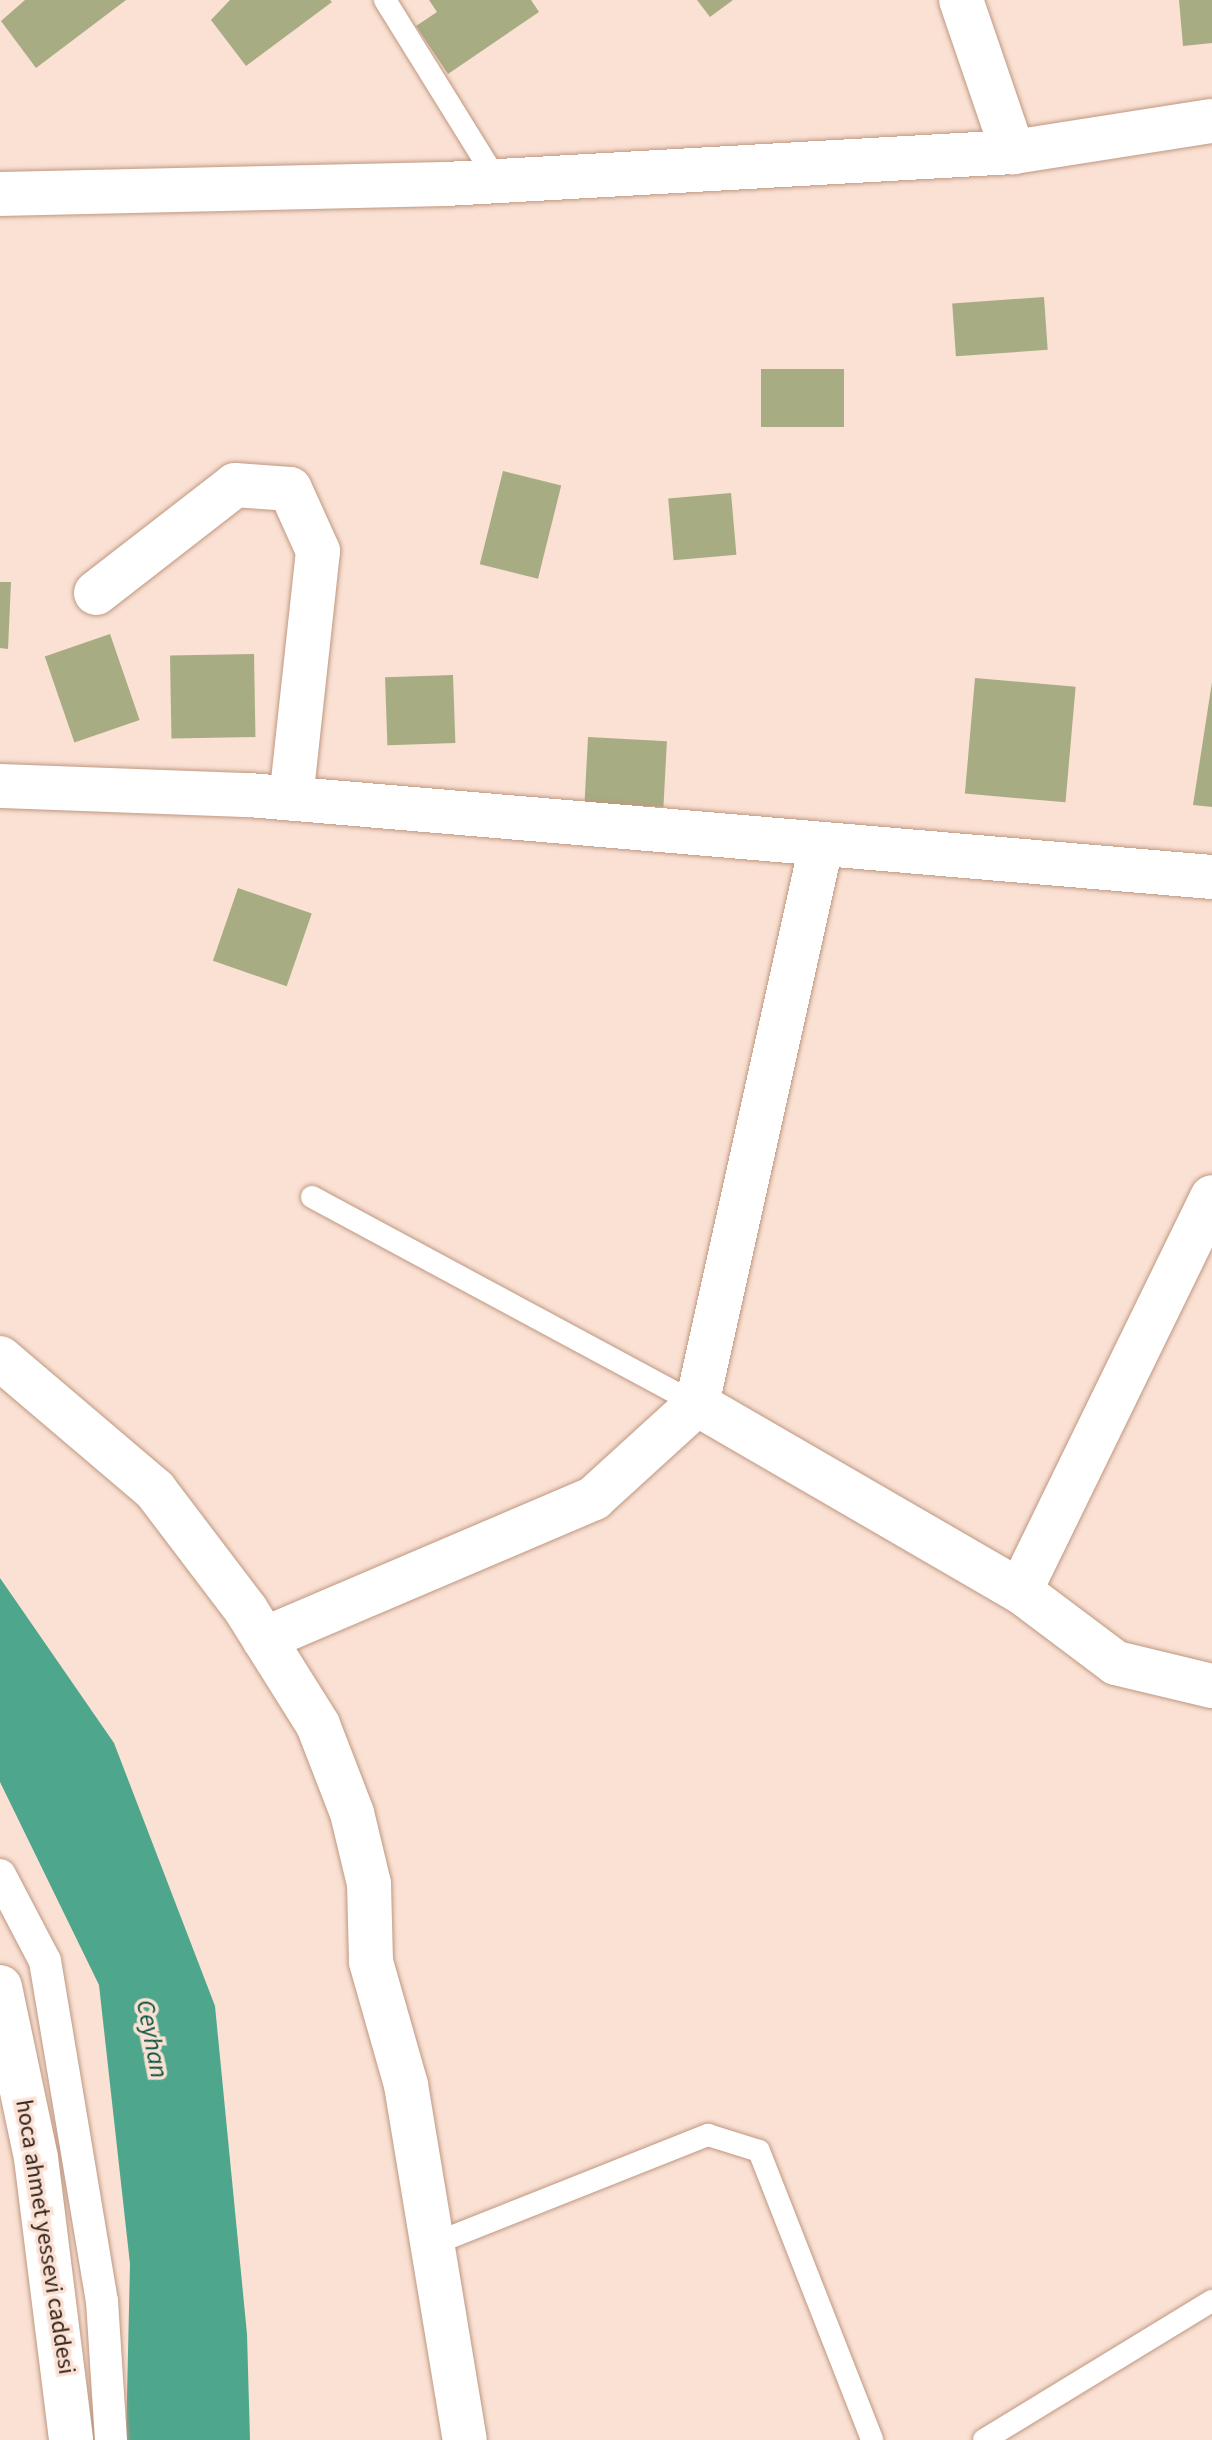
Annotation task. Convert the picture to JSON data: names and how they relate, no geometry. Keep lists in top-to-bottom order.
{
  "streets": {
    "street": ["hoca ahmet yessevi caddesi"]
  },
  "water": ["Ceyhan"]
}
